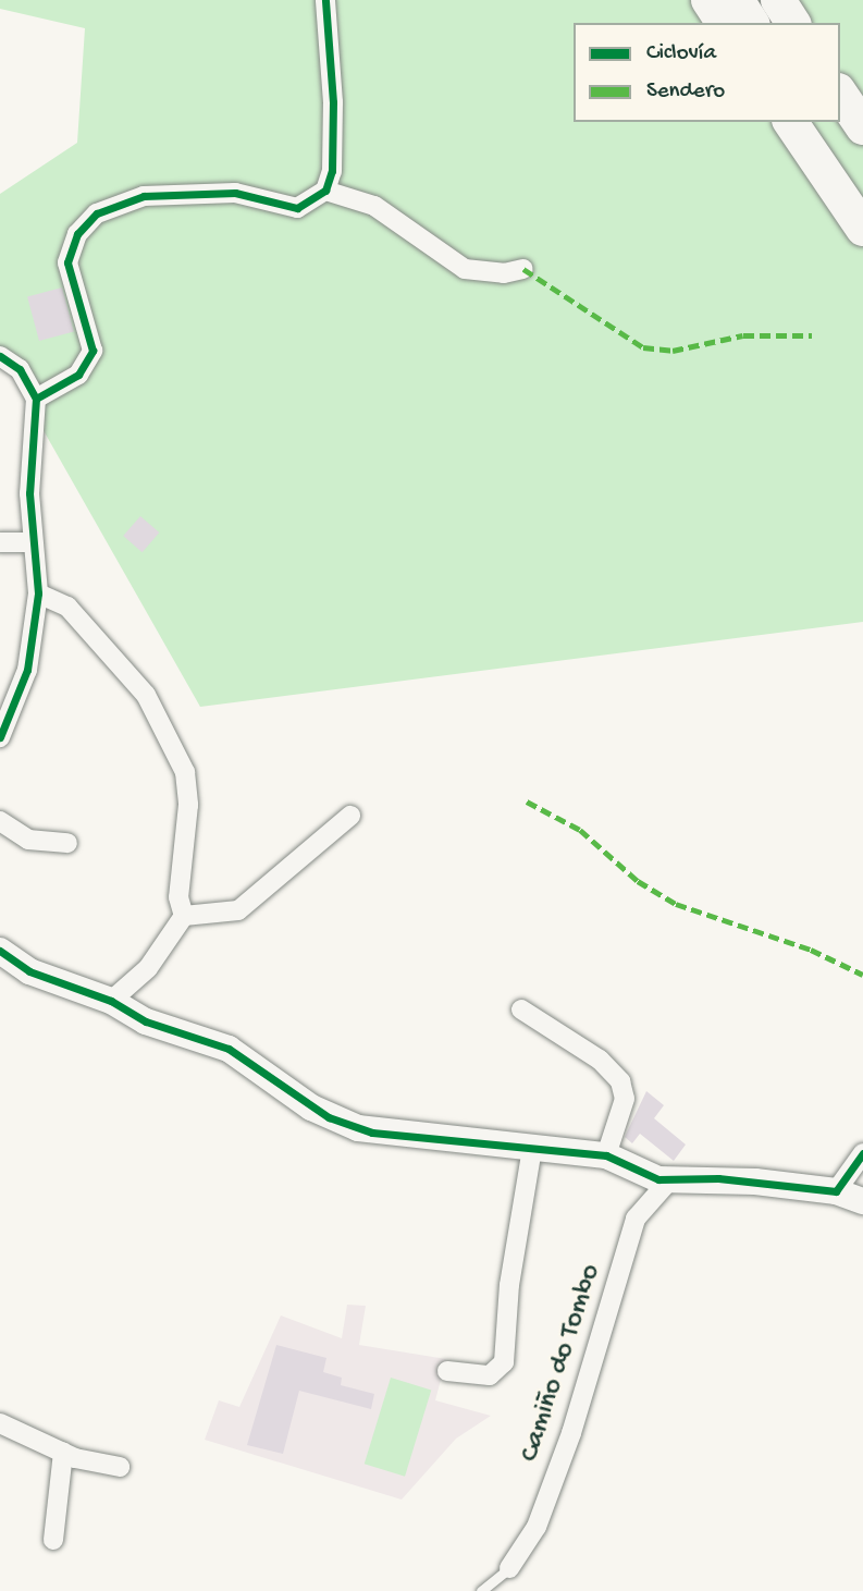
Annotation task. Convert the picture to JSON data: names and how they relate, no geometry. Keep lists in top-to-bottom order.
{
  "streets": {
    "street": ["Camiño do Tombo"]
  },
  "legend": ["Ciclovía", "Sendero"]
}
